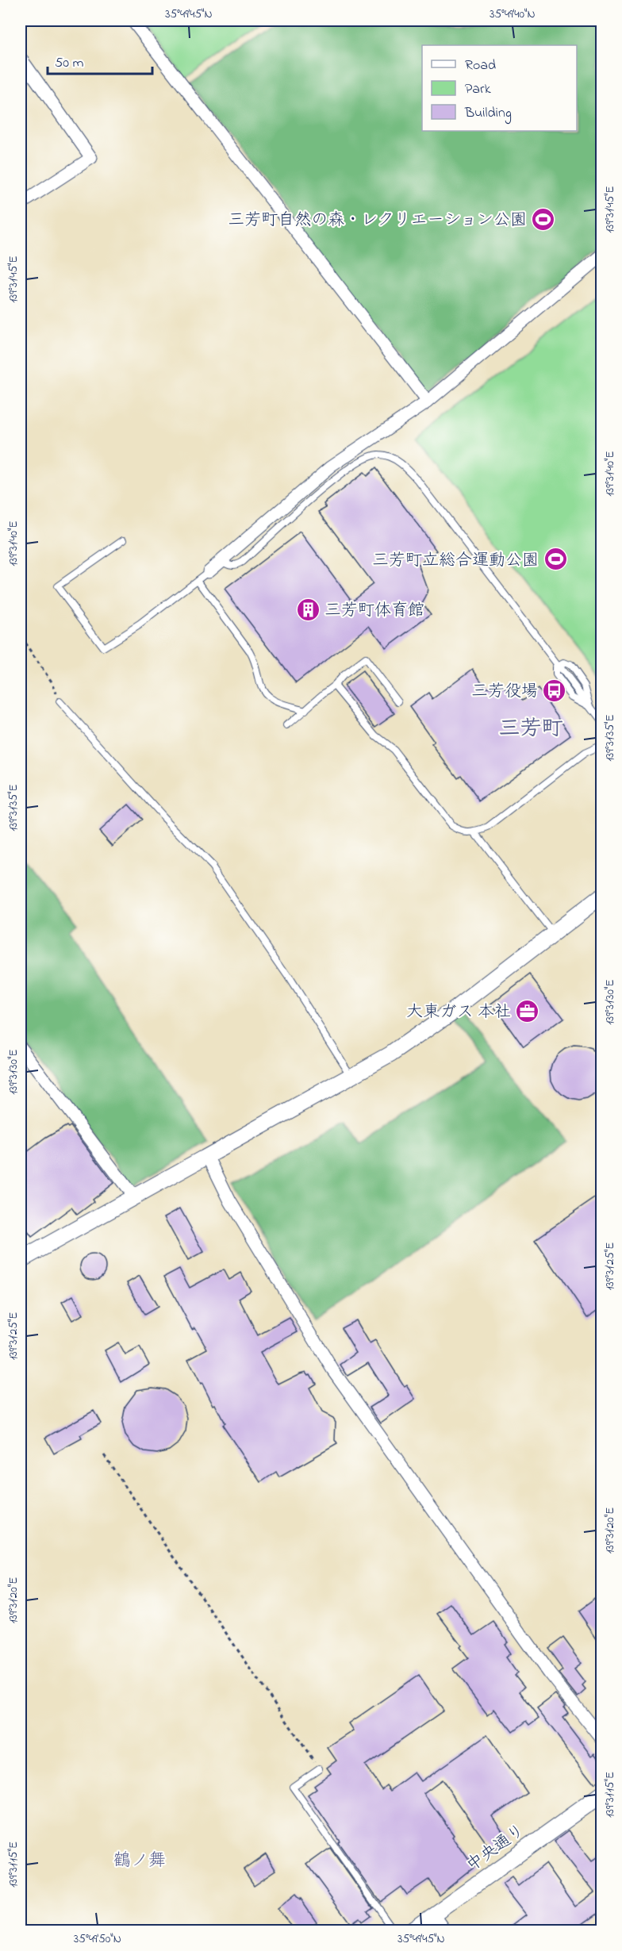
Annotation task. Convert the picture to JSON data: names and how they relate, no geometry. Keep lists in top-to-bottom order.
{
  "streets": {
    "street": ["中央通り"]
  },
  "districts": ["三芳町", "鶴ノ舞"],
  "places": {
    "sports": ["三芳町自然の森・レクリエーション公園", "三芳町立総合運動公園"],
    "building": ["三芳町体育館"],
    "bus stop": ["三芳役場"],
    "office": ["大東ガス 本社"]
  },
  "legend": ["Road", "Park", "Building"],
  "scale_bar": "50 m",
  "coordinates": [
    "35°49'45\"N",
    "35°49'40\"N",
    "139°31'45\"E",
    "139°31'40\"E",
    "139°31'35\"E",
    "139°31'30\"E",
    "139°31'25\"E",
    "139°31'20\"E",
    "139°31'15\"E",
    "35°49'50\"N"
  ]
}
